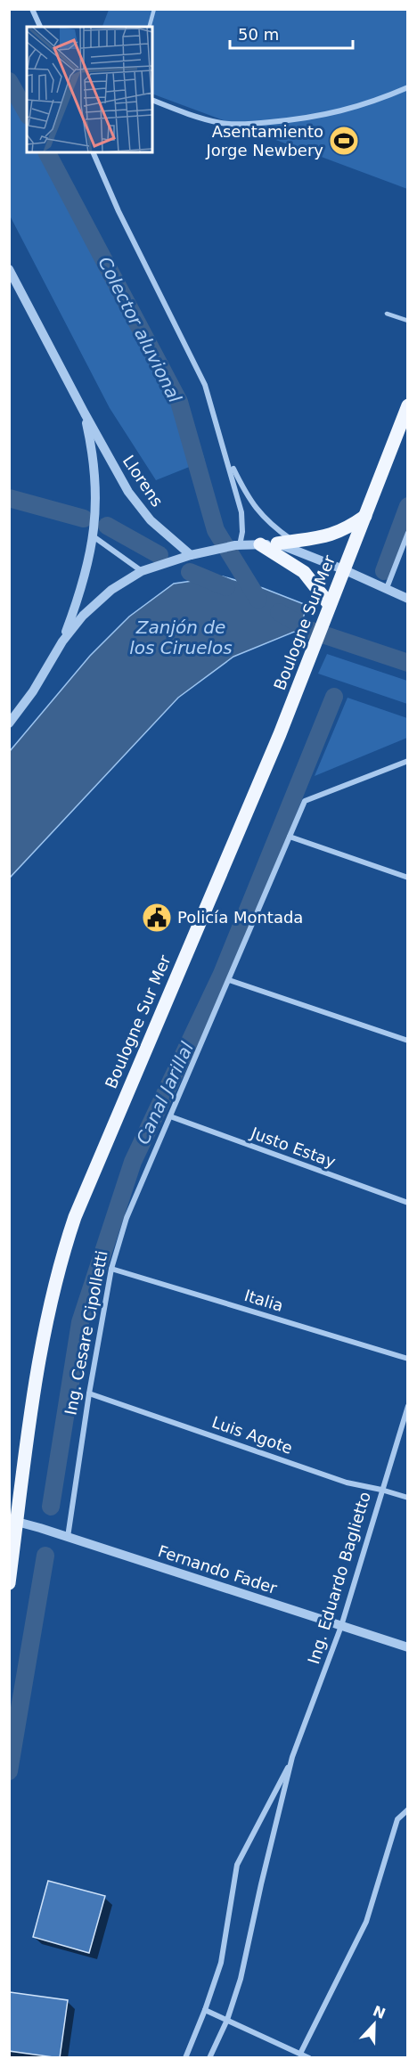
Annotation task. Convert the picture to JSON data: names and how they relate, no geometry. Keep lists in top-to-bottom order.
{
  "streets": {
    "main road": ["Boulogne Sur Mer"],
    "street": [
      "Llorens",
      "Justo Estay",
      "Italia",
      "Ing. Cesare Cipolletti",
      "Luis Agote",
      "Fernando Fader",
      "Ing. Eduardo Baglietto"
    ]
  },
  "crossings": [
    ["Boulogne Sur Mer", "Fernando Fader"],
    ["Justo Estay", "Ing. Cesare Cipolletti"],
    ["Italia", "Ing. Cesare Cipolletti"],
    ["Ing. Cesare Cipolletti", "Luis Agote"],
    ["Ing. Cesare Cipolletti", "Fernando Fader"],
    ["Luis Agote", "Ing. Eduardo Baglietto"],
    ["Fernando Fader", "Ing. Eduardo Baglietto"]
  ],
  "water": ["Colector aluvional", "Zanjón de los Ciruelos", "Canal Jarillal"],
  "places": {
    "sports": ["Asentamiento Jorge Newbery"],
    "public building": ["Policía Montada"]
  },
  "scale_bar": "50 m",
  "north": "top"
}
